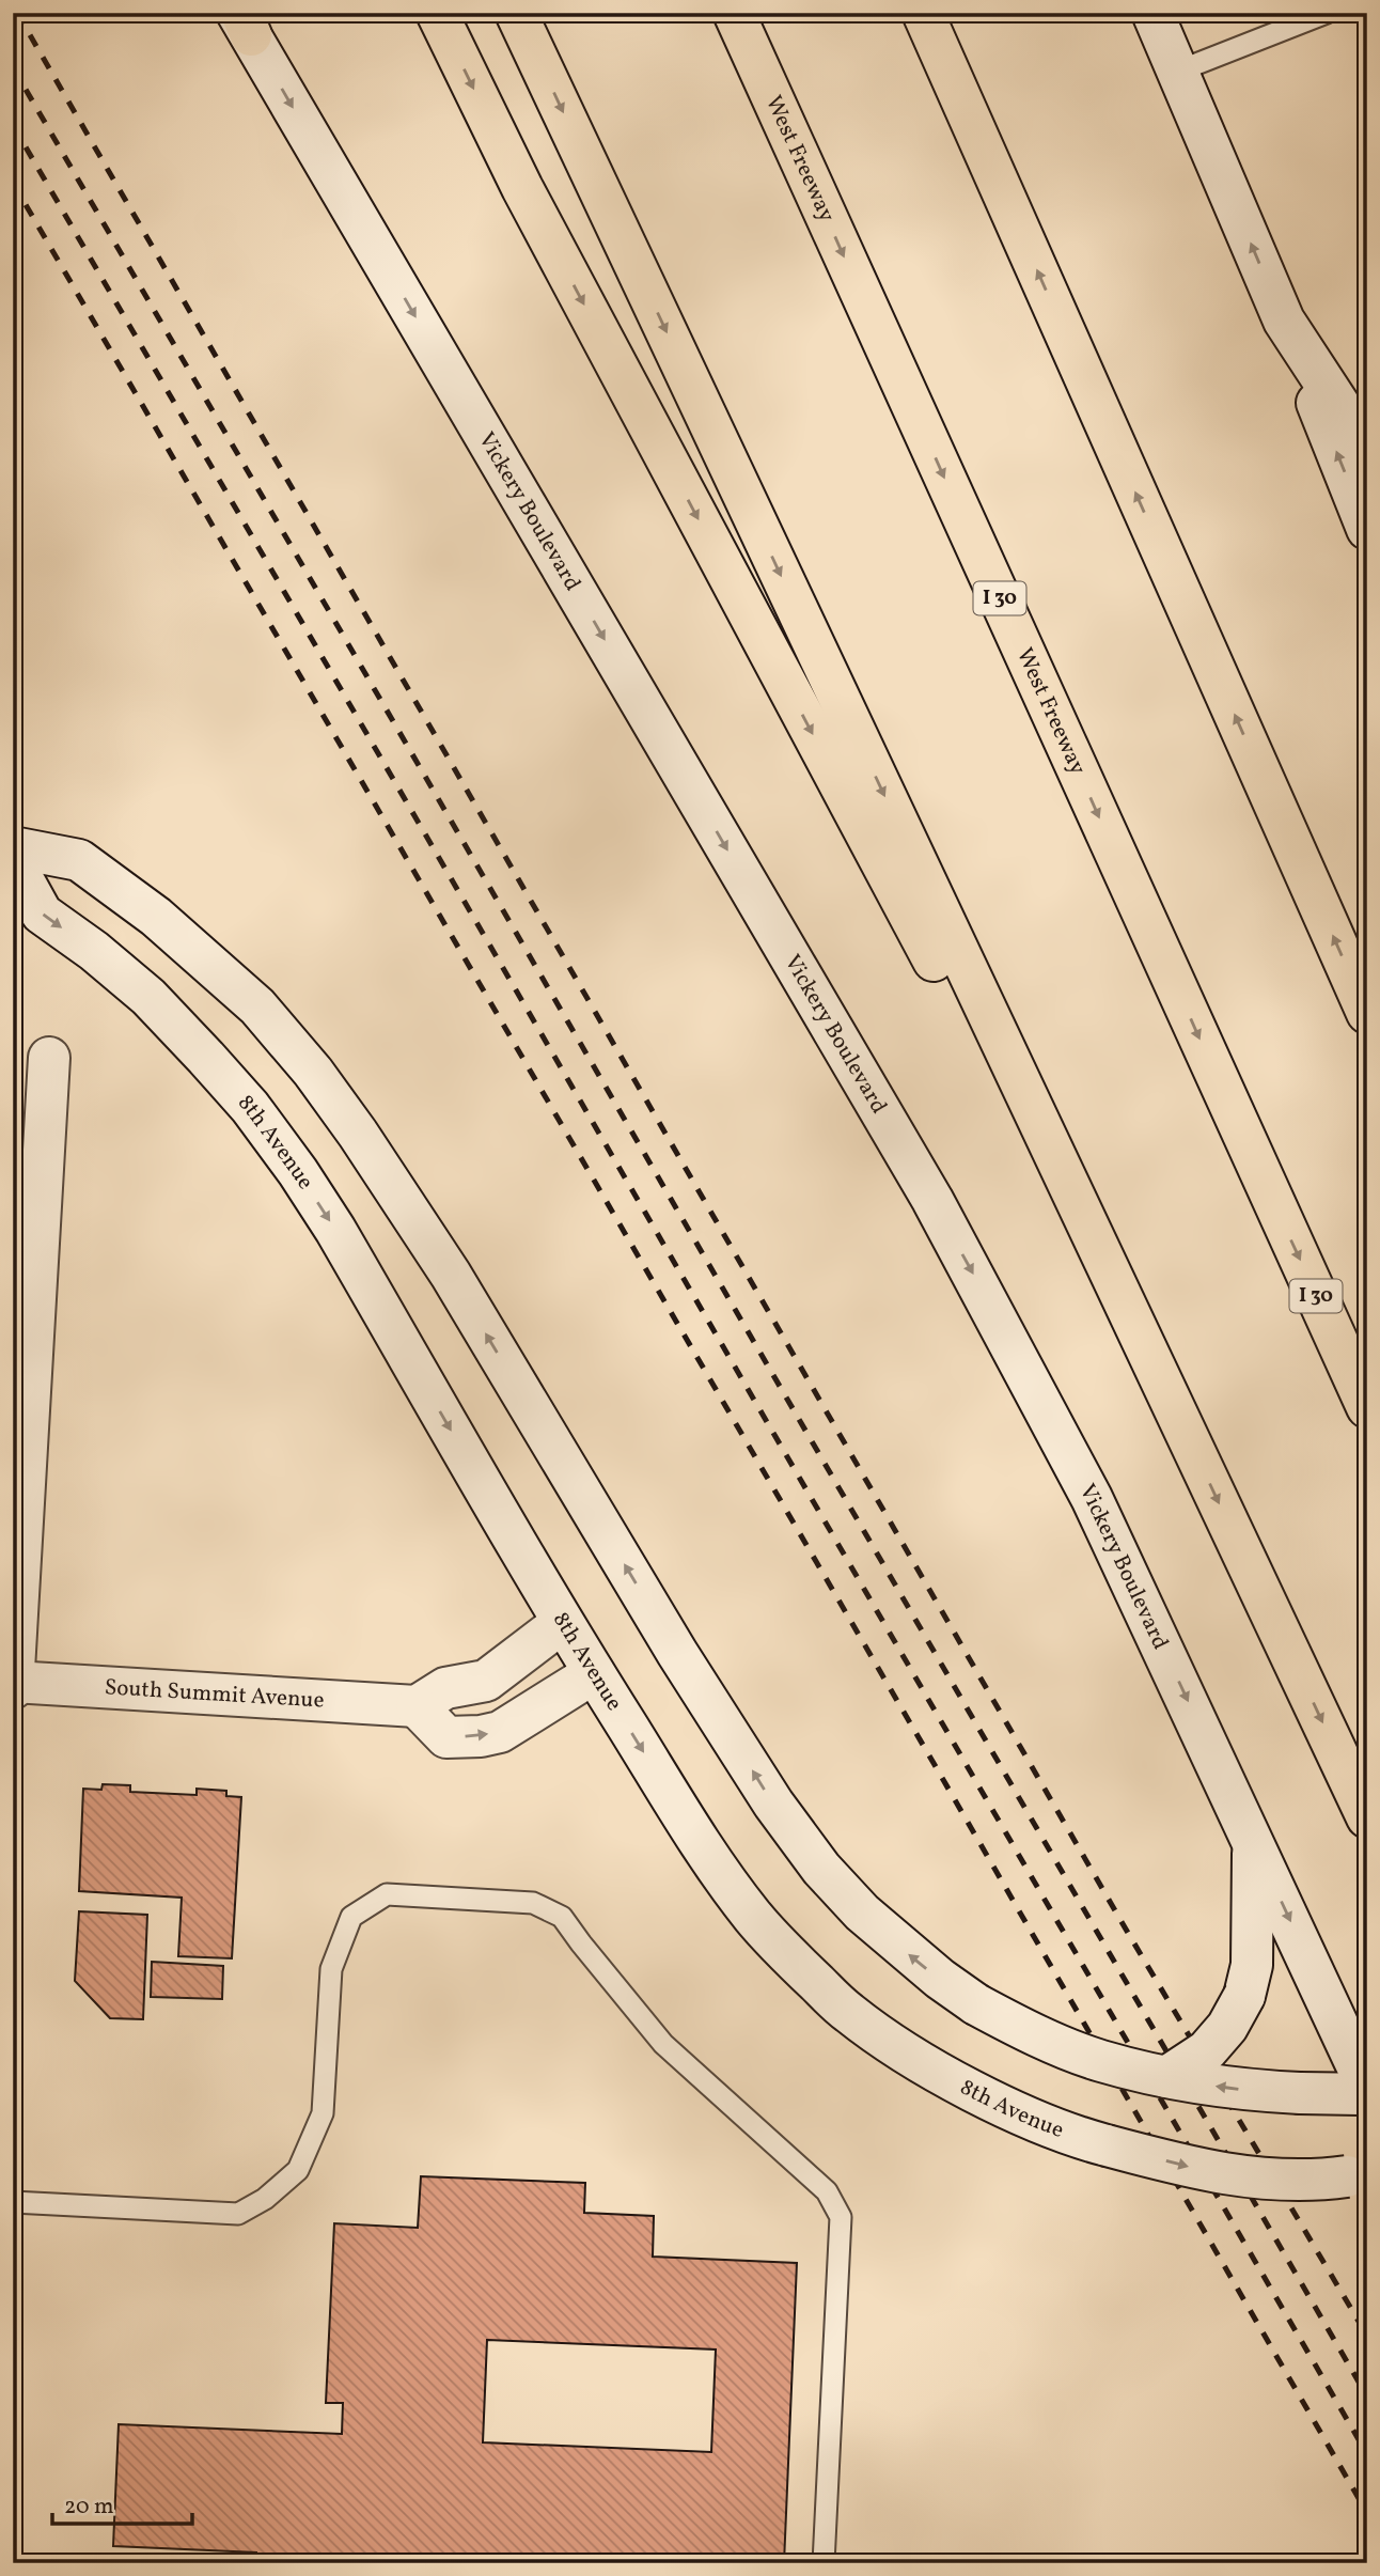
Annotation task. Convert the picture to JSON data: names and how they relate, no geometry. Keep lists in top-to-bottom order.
{
  "streets": {
    "highway": ["West Freeway", "I 30"],
    "main road": ["Vickery Boulevard", "8th Avenue", "South Summit Avenue"]
  },
  "one_way": ["Vickery Boulevard"],
  "scale_bar": "20 m"
}
